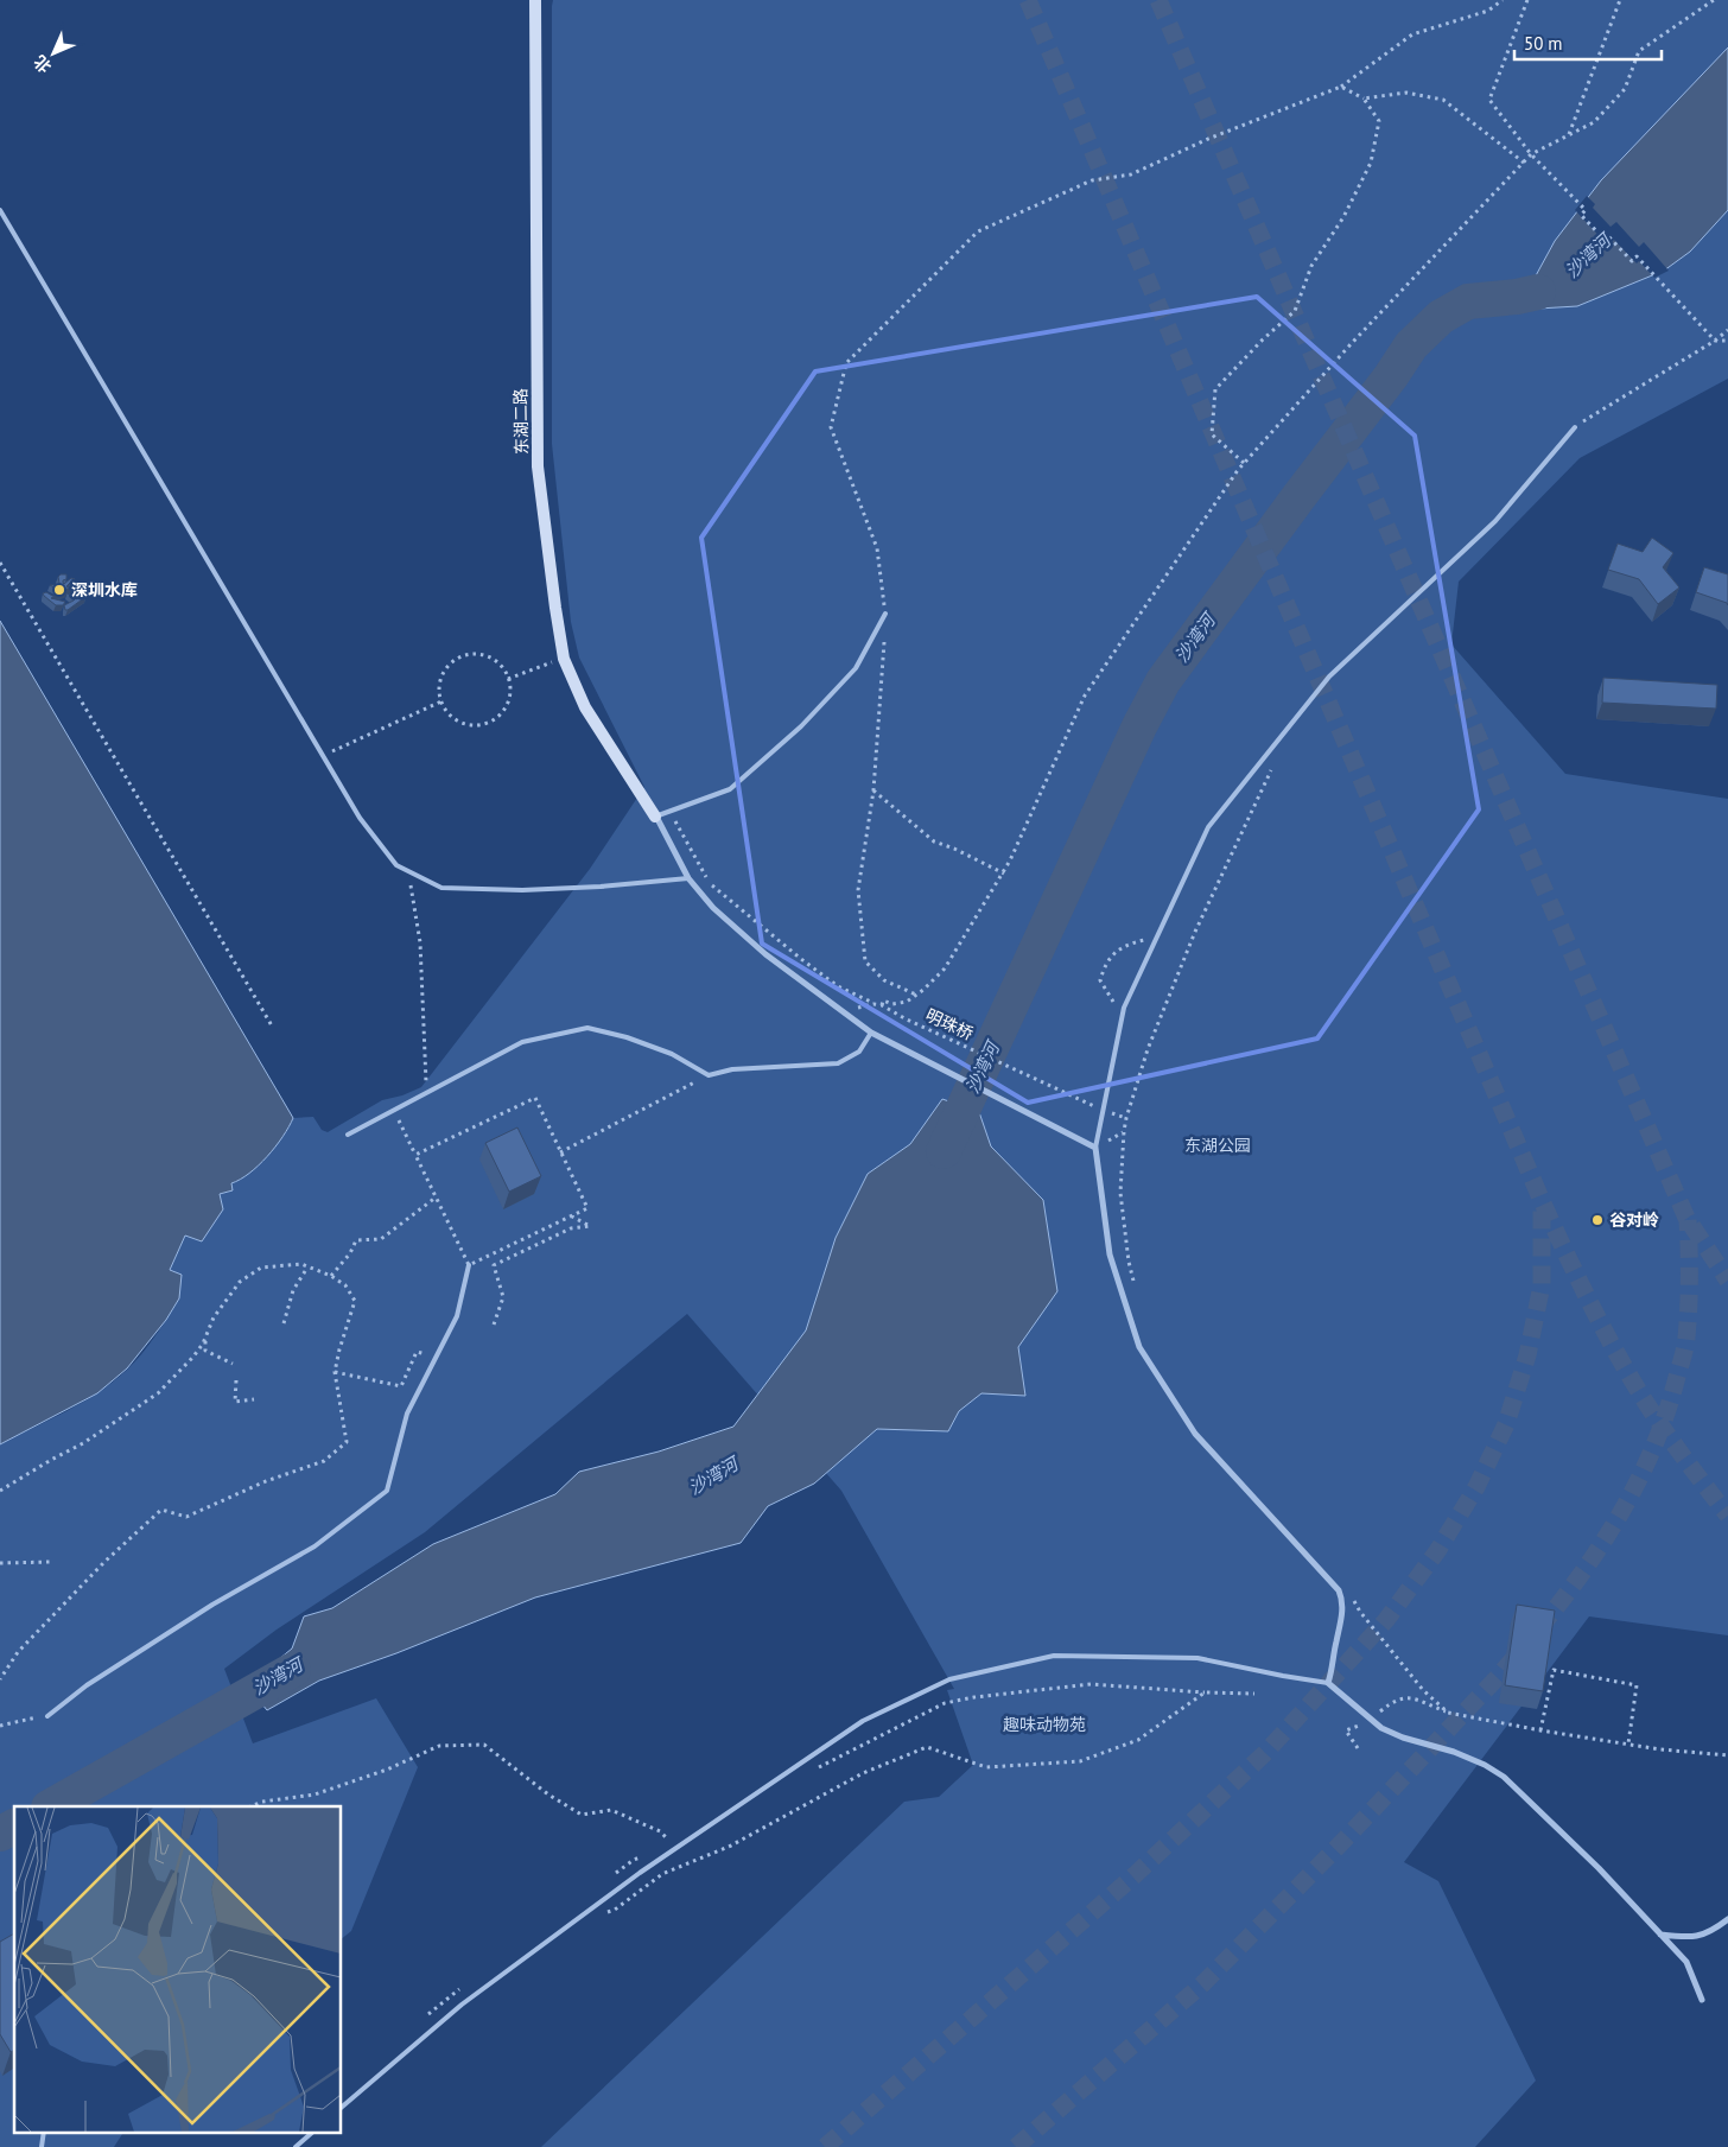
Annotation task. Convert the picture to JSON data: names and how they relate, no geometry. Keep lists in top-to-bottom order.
{
  "streets": {
    "street": ["东湖二路"],
    "path": ["明珠桥"]
  },
  "water": ["沙湾河"],
  "parks": ["东湖公园", "趣味动物苑"],
  "places": ["深圳水库", "谷对岭"],
  "scale_bar": "50 m",
  "north": "bottom left"
}
